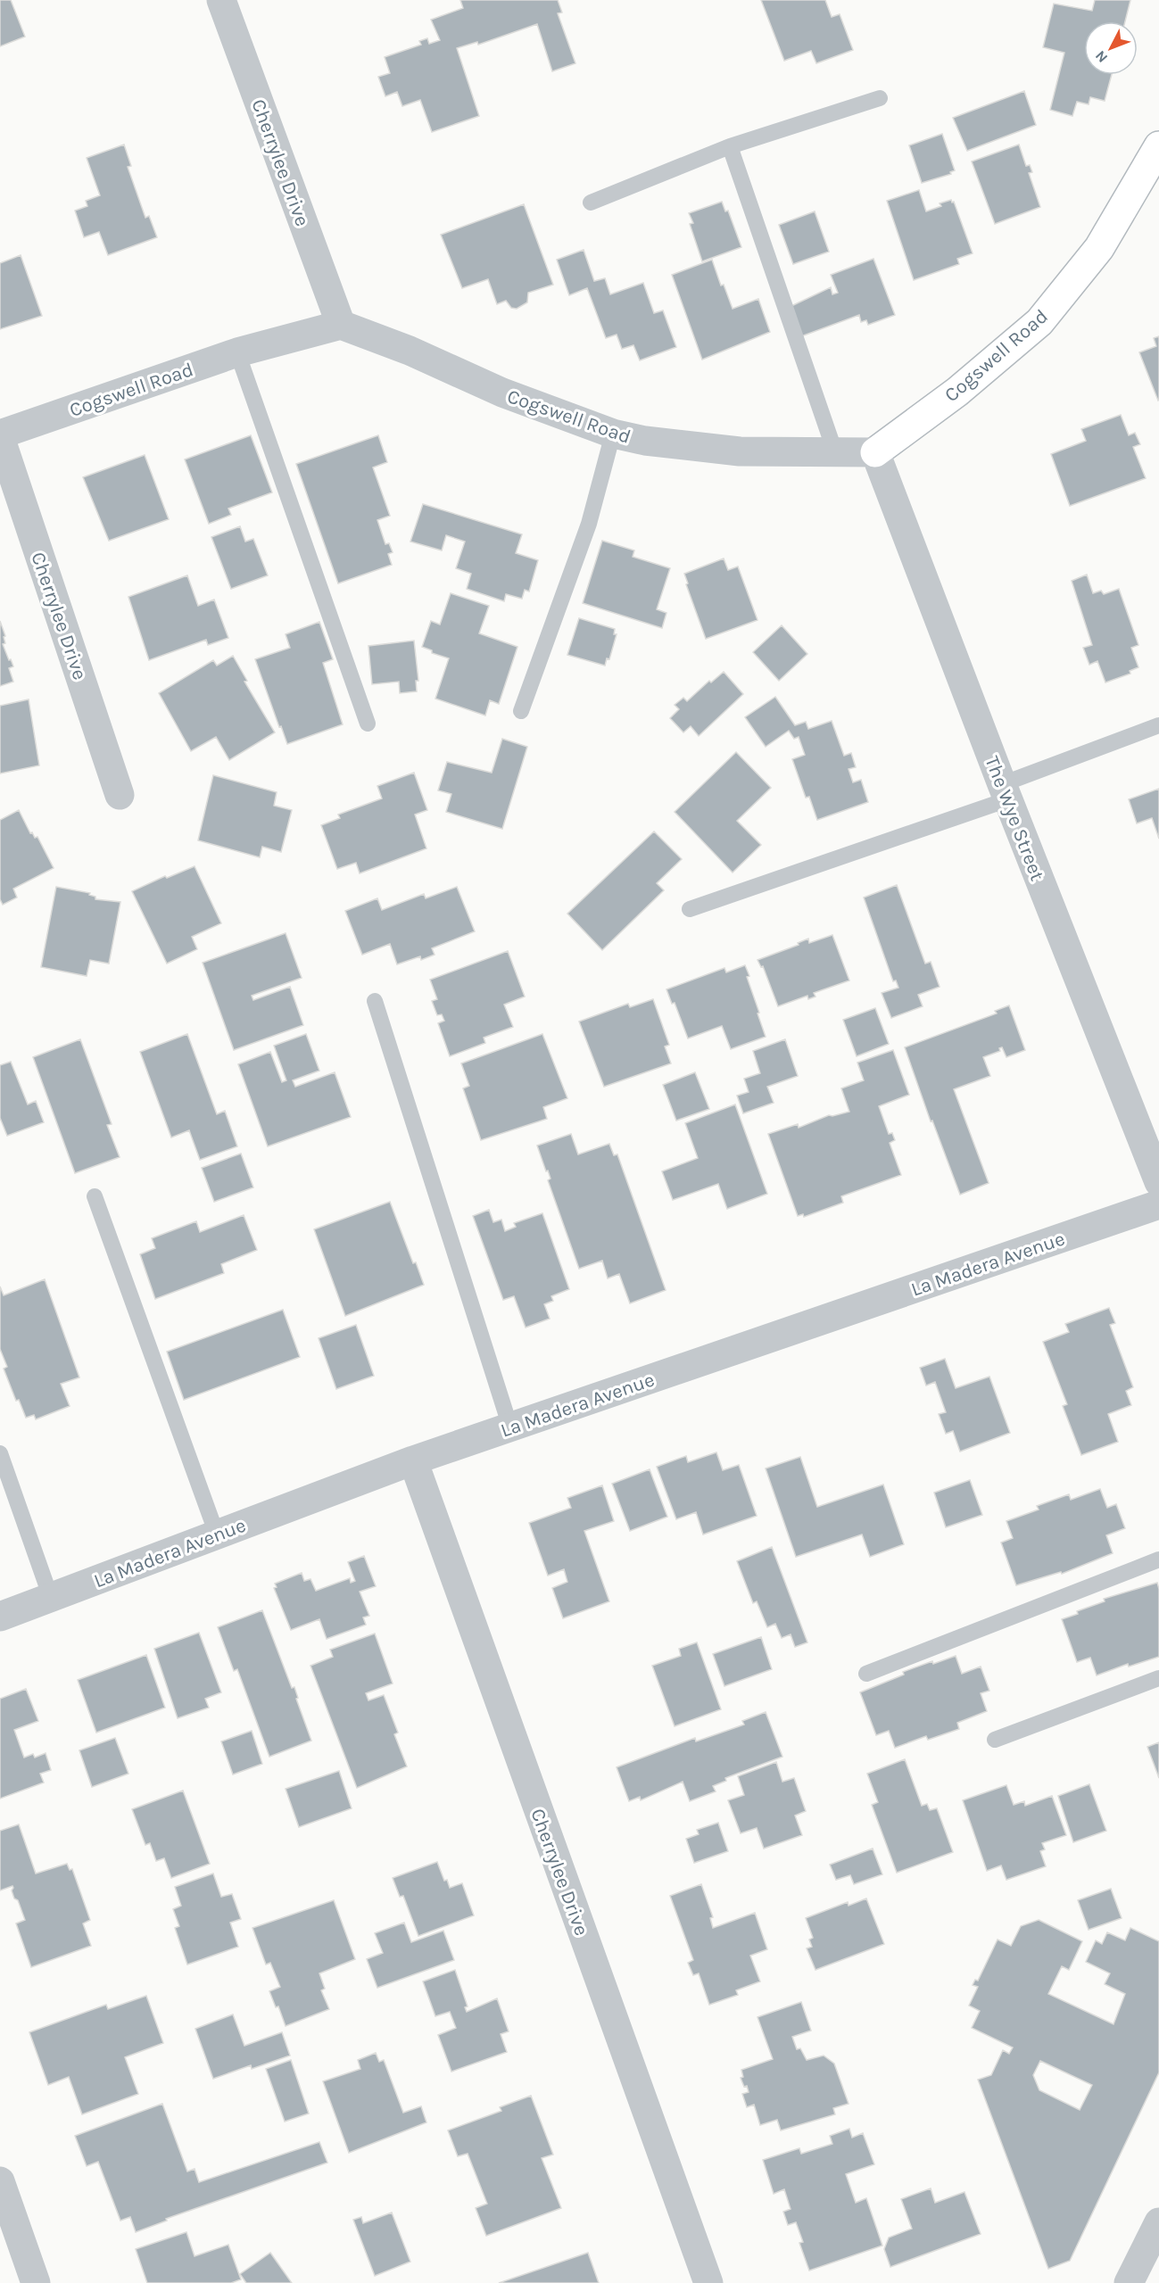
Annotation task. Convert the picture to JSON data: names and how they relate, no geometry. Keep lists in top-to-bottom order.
{
  "streets": {
    "street": [
      "Cherrylee Drive",
      "Cogswell Road",
      "The Wye Street",
      "La Madera Avenue"
    ]
  },
  "crossings": [
    ["Cherrylee Drive", "Cogswell Road"],
    ["Cherrylee Drive", "La Madera Avenue"],
    ["Cogswell Road", "The Wye Street"]
  ],
  "north": "bottom left"
}
